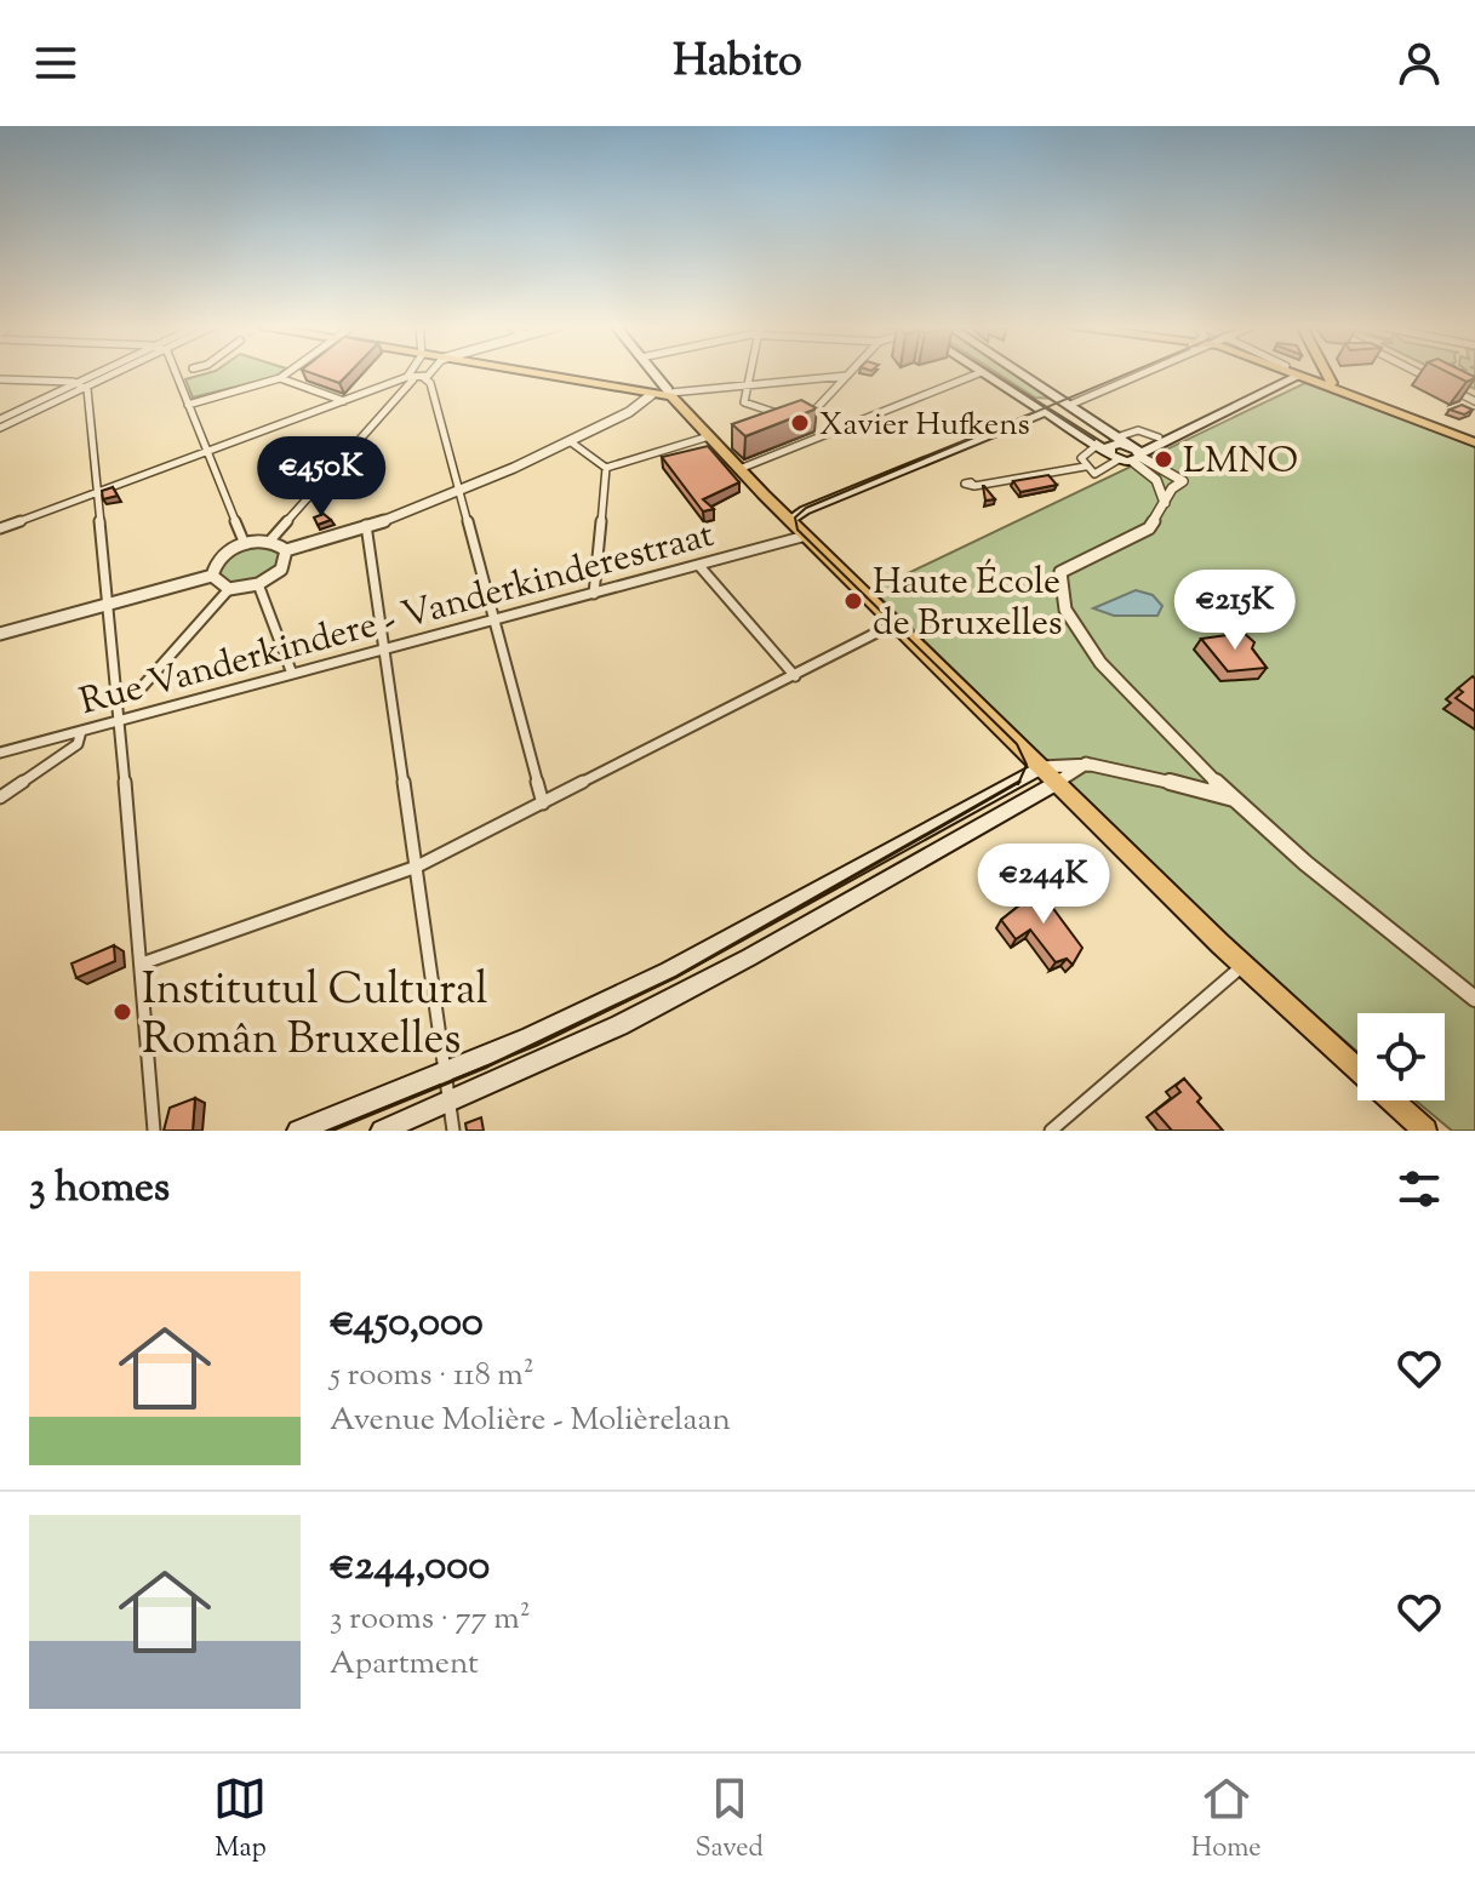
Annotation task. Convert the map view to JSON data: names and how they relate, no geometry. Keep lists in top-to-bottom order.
{
  "streets": {
    "street": ["Rue Vanderkindere - Vanderkinderestraat"]
  },
  "places": [
    "Xavier Hufkens",
    "LMNO",
    "Haute École de Bruxelles",
    "Institutul Cultural Român Bruxelles"
  ],
  "page": {
    "header": "Habito",
    "price": ["€450K", "€215K", "€244K"],
    "heading": "3 homes",
    "list": [
      {
        "name": "€450,000",
        "note": "5 rooms · 118 m² · Avenue Molière - Molièrelaan"
      },
      {
        "name": "€244,000",
        "note": "3 rooms · 77 m² · Apartment"
      }
    ],
    "tabs": ["Map", "Saved", "Home"]
  }
}
